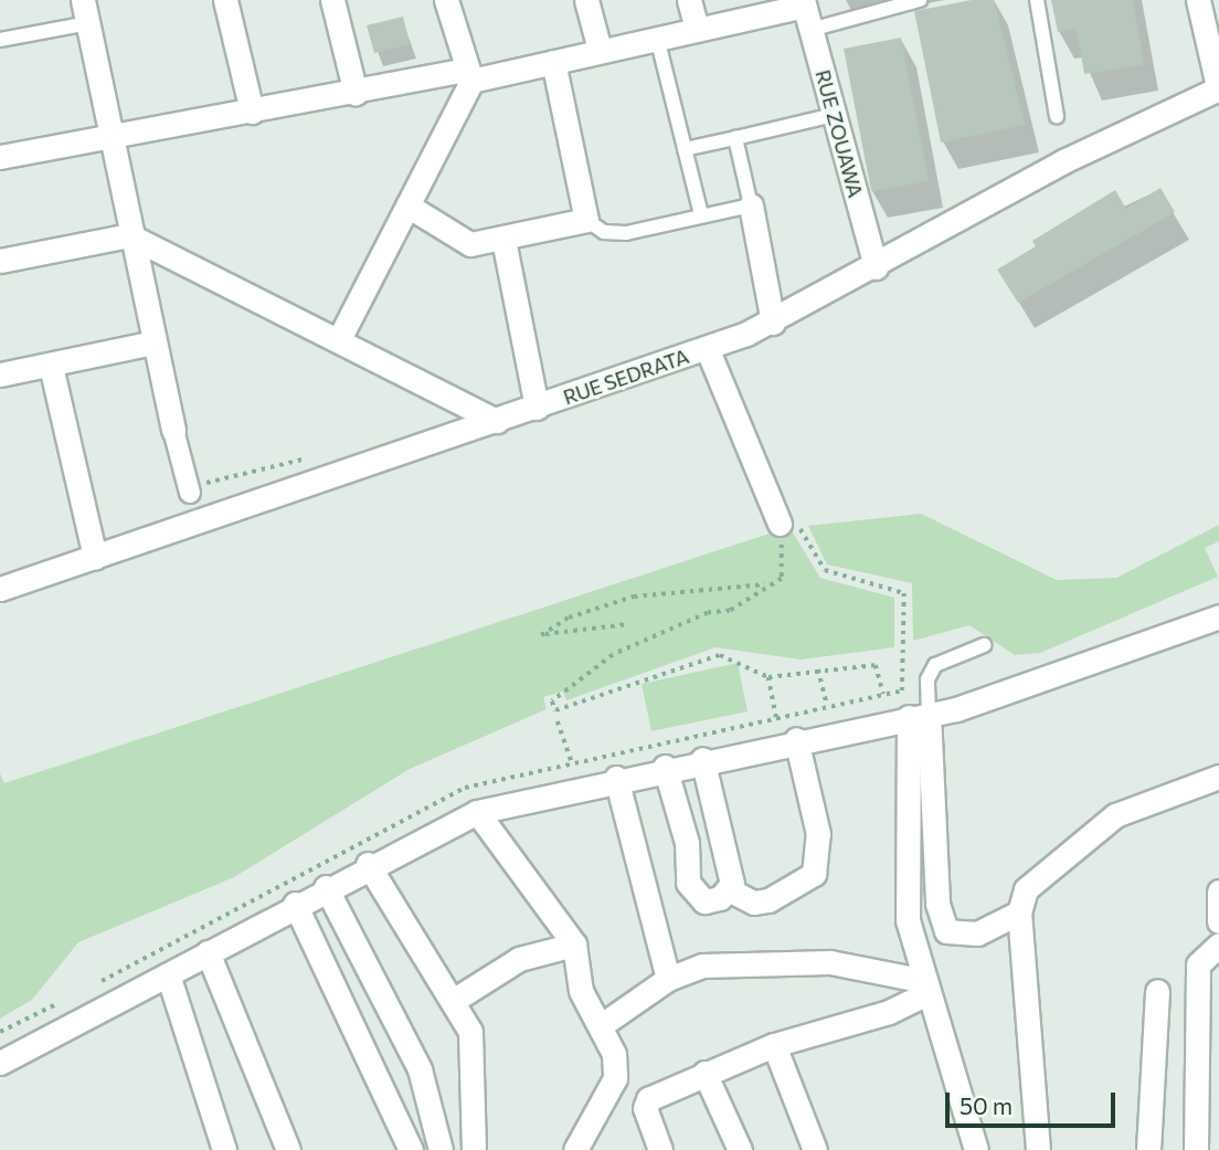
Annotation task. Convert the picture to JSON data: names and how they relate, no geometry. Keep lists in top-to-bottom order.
{
  "streets": {
    "street": ["RUE ZOUAWA", "RUE SEDRATA"]
  },
  "crossings": [
    ["RUE ZOUAWA", "RUE SEDRATA"]
  ],
  "scale_bar": "50 m"
}
